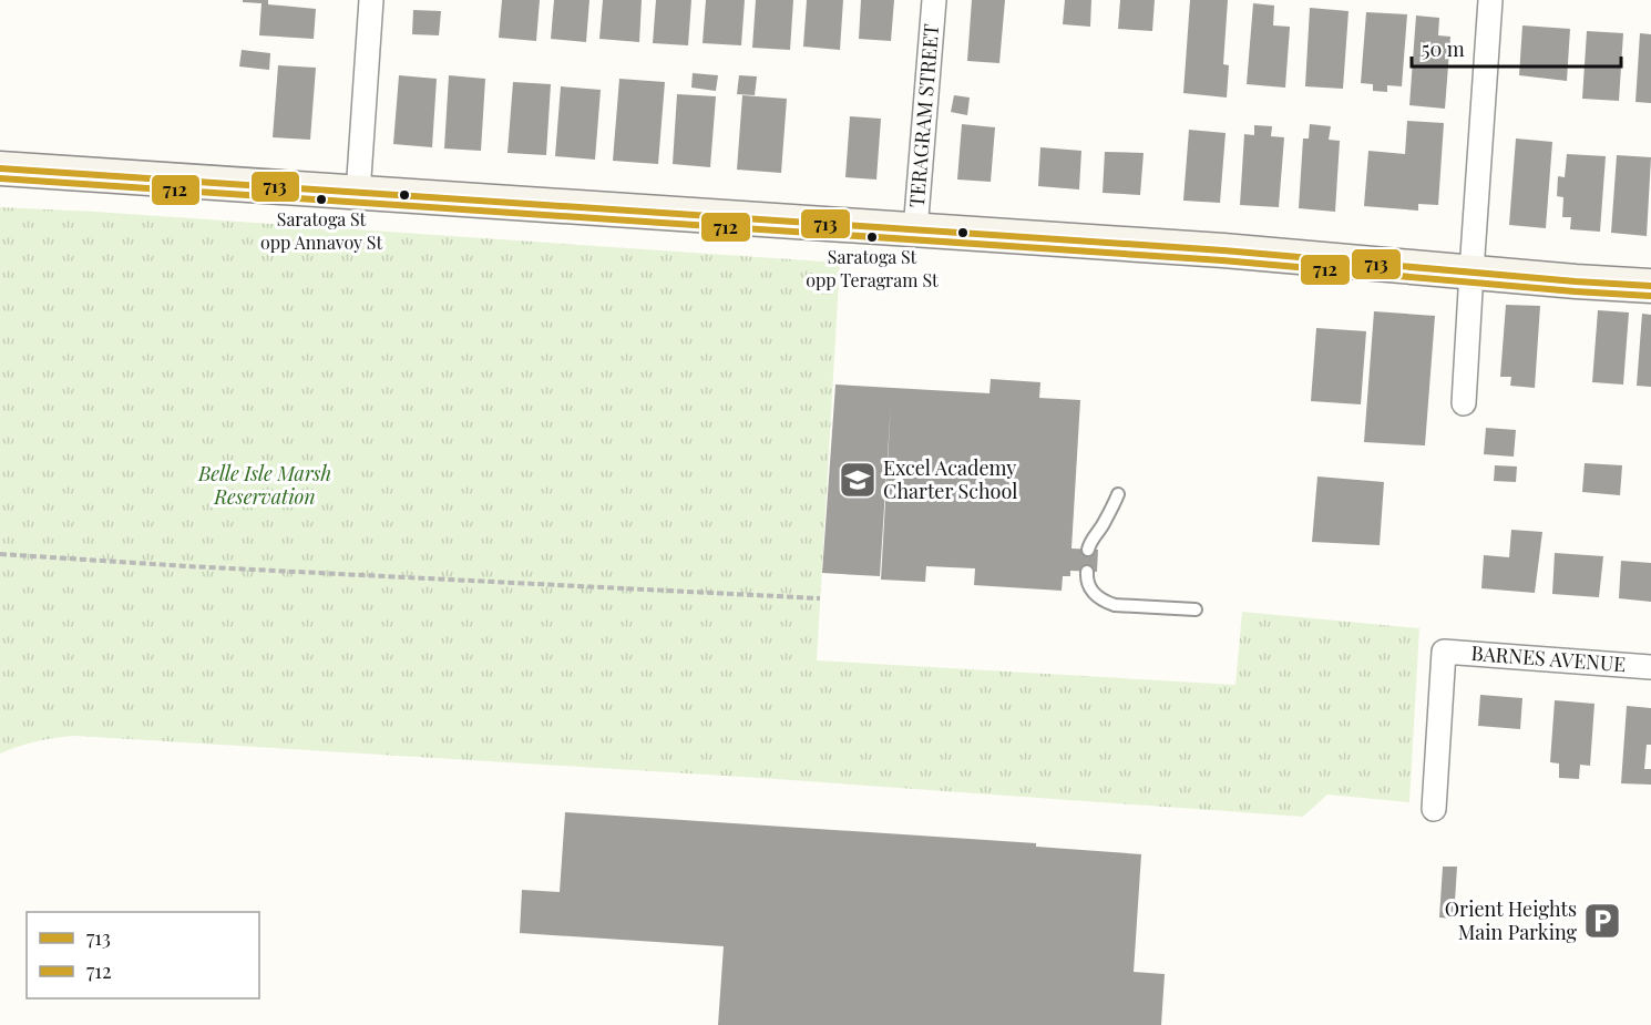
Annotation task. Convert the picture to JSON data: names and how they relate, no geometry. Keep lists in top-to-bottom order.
{
  "streets": {
    "street": ["TERAGRAM STREET", "BARNES AVENUE"]
  },
  "parks": ["Belle Isle Marsh Reservation"],
  "places": {
    "other": ["Saratoga St opp Annavoy St", "Saratoga St opp Teragram St"],
    "school or university": ["Excel Academy Charter School"],
    "parking": ["Orient Heights Main Parking"]
  },
  "lines": ["transit line 713", "transit line 712"],
  "legend": ["713", "712"],
  "scale_bar": "50 m"
}
